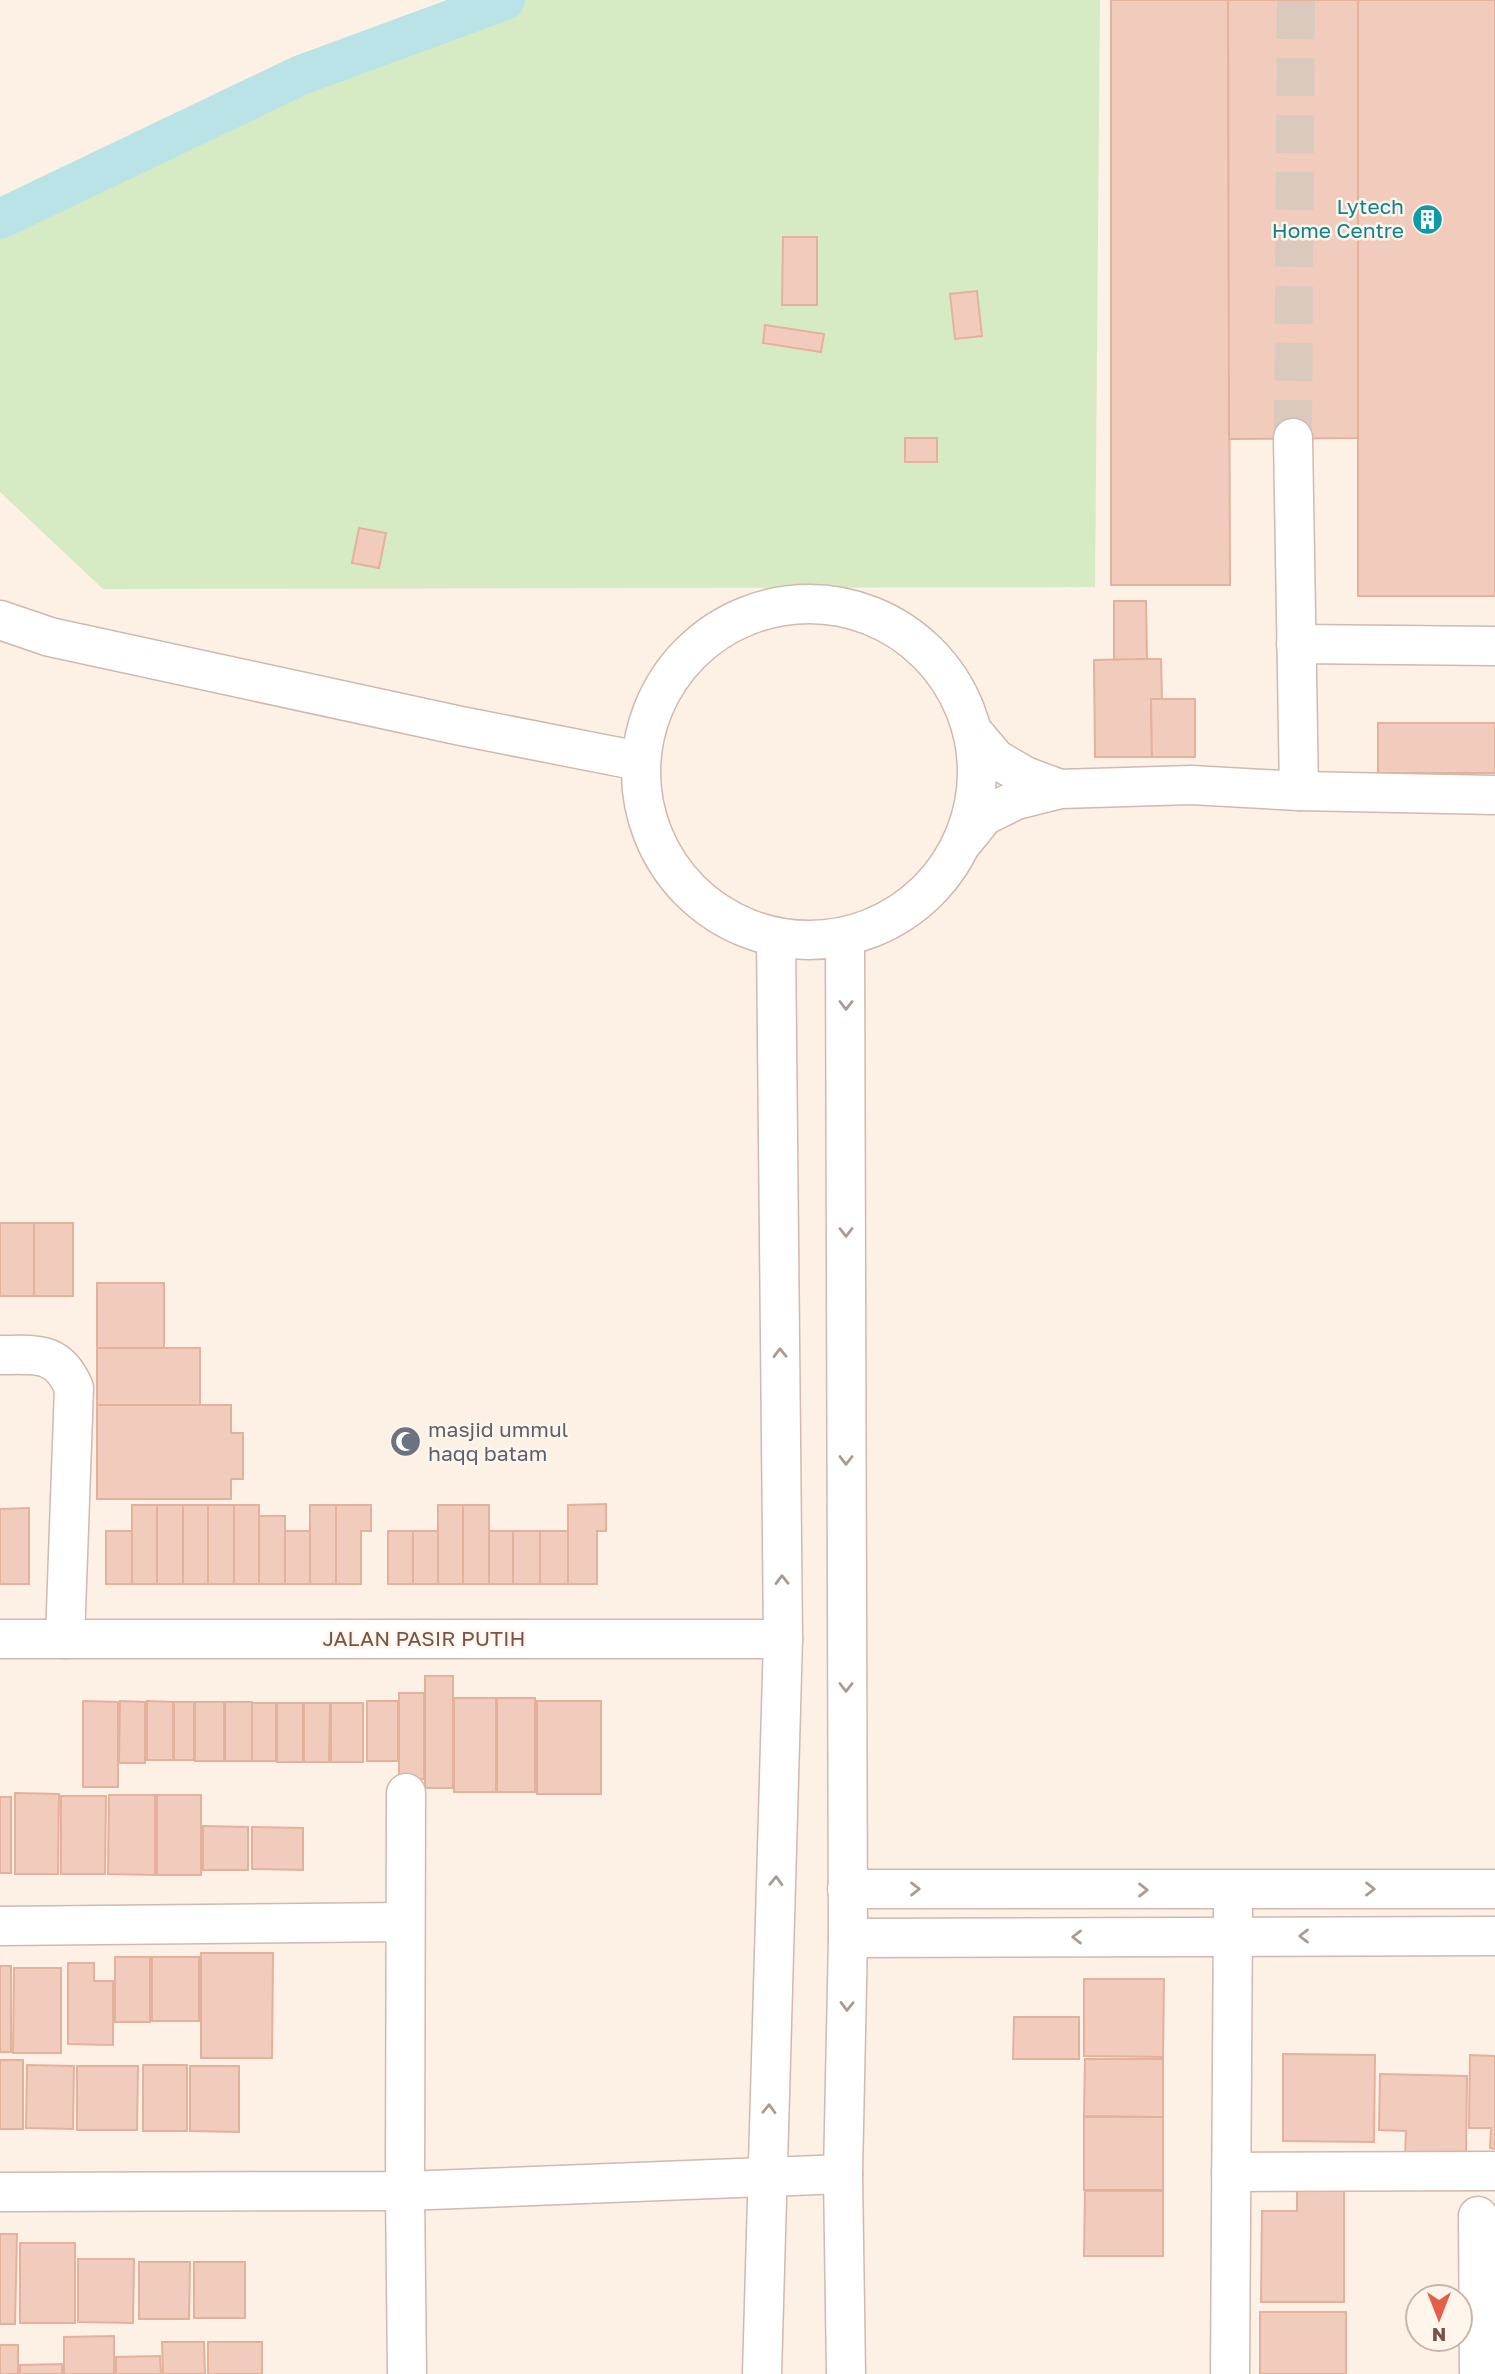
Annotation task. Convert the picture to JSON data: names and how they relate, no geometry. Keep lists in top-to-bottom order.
{
  "streets": {
    "street": ["JALAN PASIR PUTIH"]
  },
  "places": {
    "building": ["Lytech Home Centre"],
    "mosque": ["masjid ummul haqq batam"]
  },
  "north": "bottom"
}
